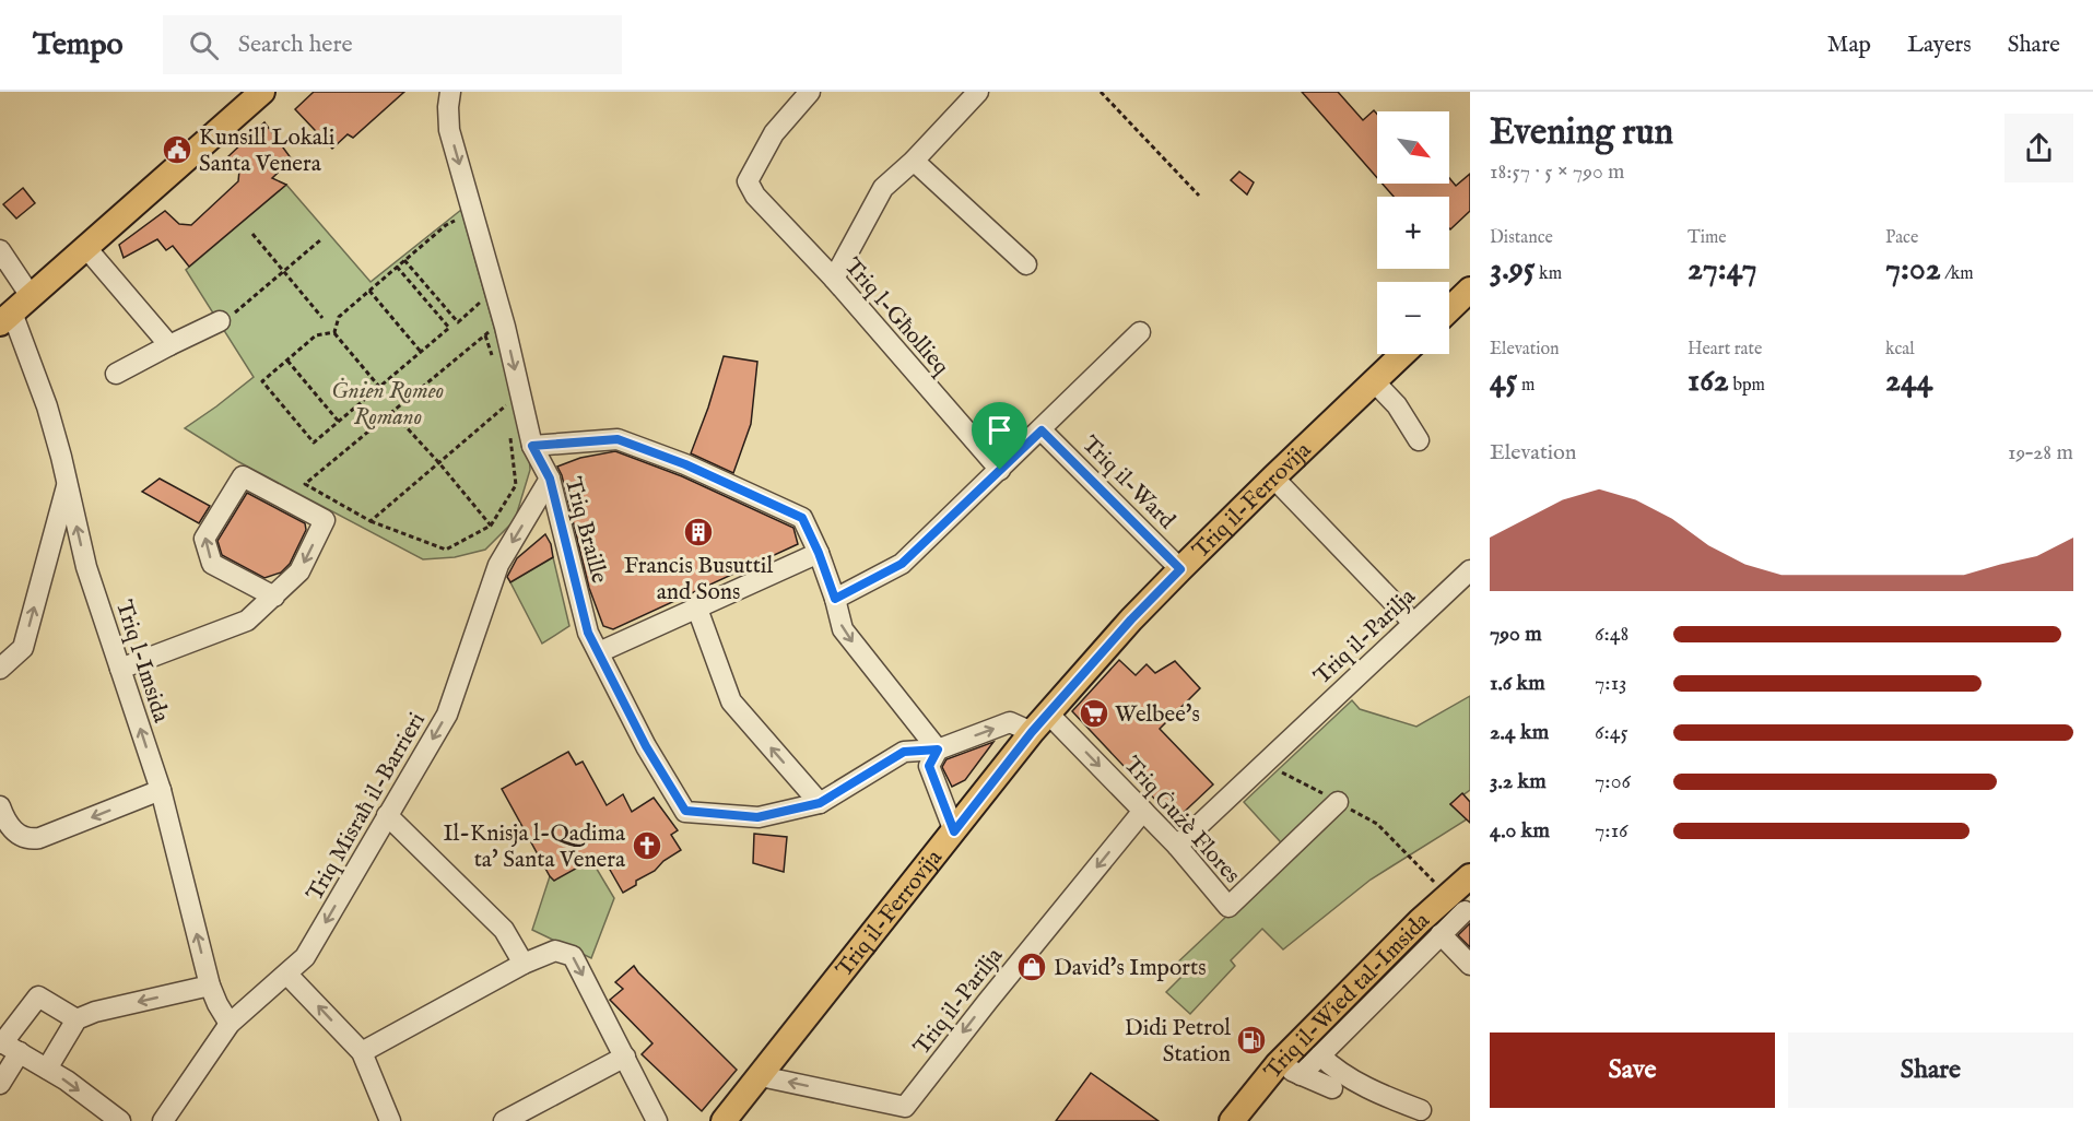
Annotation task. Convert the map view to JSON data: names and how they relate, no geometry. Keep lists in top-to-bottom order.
{
  "streets": {
    "main road": ["Triq il-Ferrovija", "Triq il-Wied tal-Imsida"],
    "street": [
      "Triq l-Għollieq",
      "Triq il-Ward",
      "Triq Braille",
      "Triq il-Parilja",
      "Triq l-Imsida",
      "Triq Misraħ il-Barrieri",
      "Triq Ġużè Flores"
    ]
  },
  "crossings": [
    ["Triq il-Ward", "Triq il-Ferrovija"],
    ["Triq il-Ferrovija", "Triq il-Parilja"],
    ["Triq il-Ferrovija", "Triq Ġużè Flores"],
    ["Triq Braille", "Triq Misraħ il-Barrieri"],
    ["Triq il-Parilja", "Triq Ġużè Flores"],
    ["Triq l-Imsida", "Triq Misraħ il-Barrieri"]
  ],
  "one_way": [
    "Triq Braille",
    "Triq il-Parilja",
    "Triq l-Imsida",
    "Triq Misraħ il-Barrieri"
  ],
  "parks": ["Ġnien Romeo Romano"],
  "places": {
    "public building": ["Kunsill Lokali Santa Venera"],
    "building": ["Francis Busuttil and Sons"],
    "supermarket": ["Welbee's"],
    "church": ["Il-Knisja l-Qadima ta' Santa Venera"],
    "shop": ["David's Imports"],
    "fuel station": ["Didi Petrol Station"]
  },
  "north": "bottom right",
  "page": {
    "header": "Tempo",
    "search": "Search here",
    "nav": ["Map", "Layers", "Share"],
    "heading": ["Evening run", "18:57 · 5 × 790 m"],
    "map_buttons": ["+", "−"],
    "stats": [
      ["Distance", "3.95 km"],
      ["Time", "27:47"],
      ["Pace", "7:02 /km"],
      ["Elevation", "45 m"],
      ["Heart rate", "162 bpm"],
      ["kcal", "244"]
    ],
    "chart": ["Elevation", "19–28 m"],
    "list": [
      {
        "name": "790 m",
        "note": "6:48"
      },
      {
        "name": "1.6 km",
        "note": "7:13"
      },
      {
        "name": "2.4 km",
        "note": "6:45"
      },
      {
        "name": "3.2 km",
        "note": "7:06"
      },
      {
        "name": "4.0 km",
        "note": "7:16"
      }
    ],
    "buttons": ["Save", "Share"]
  }
}
